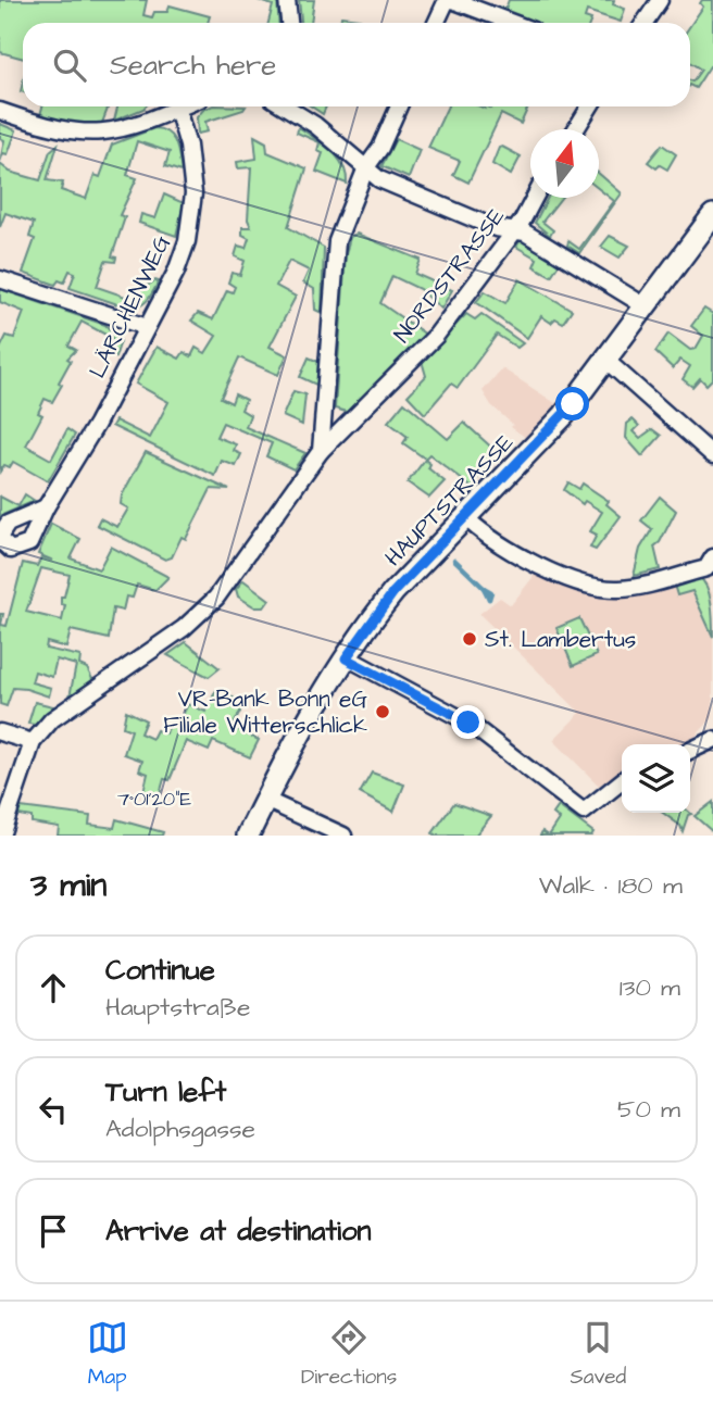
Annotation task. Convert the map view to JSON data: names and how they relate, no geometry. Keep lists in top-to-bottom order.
{
  "streets": {
    "main road": ["HAUPTSTRASSE"],
    "street": ["NORDSTRASSE", "LÄRCHENWEG"]
  },
  "places": ["St. Lambertus", "VR-Bank Bonn eG Filiale Witterschlick"],
  "north": "top",
  "page": {
    "search": "Search here",
    "heading": ["3 min", "Walk · 180 m"],
    "list": [
      ["Continue", "Hauptstraße", "130 m"],
      ["Turn left", "Adolphsgasse", "50 m"],
      "Arrive at destination"
    ],
    "nav": ["Map", "Directions", "Saved"]
  },
  "coordinates": ["7°01'20\"E"]
}
